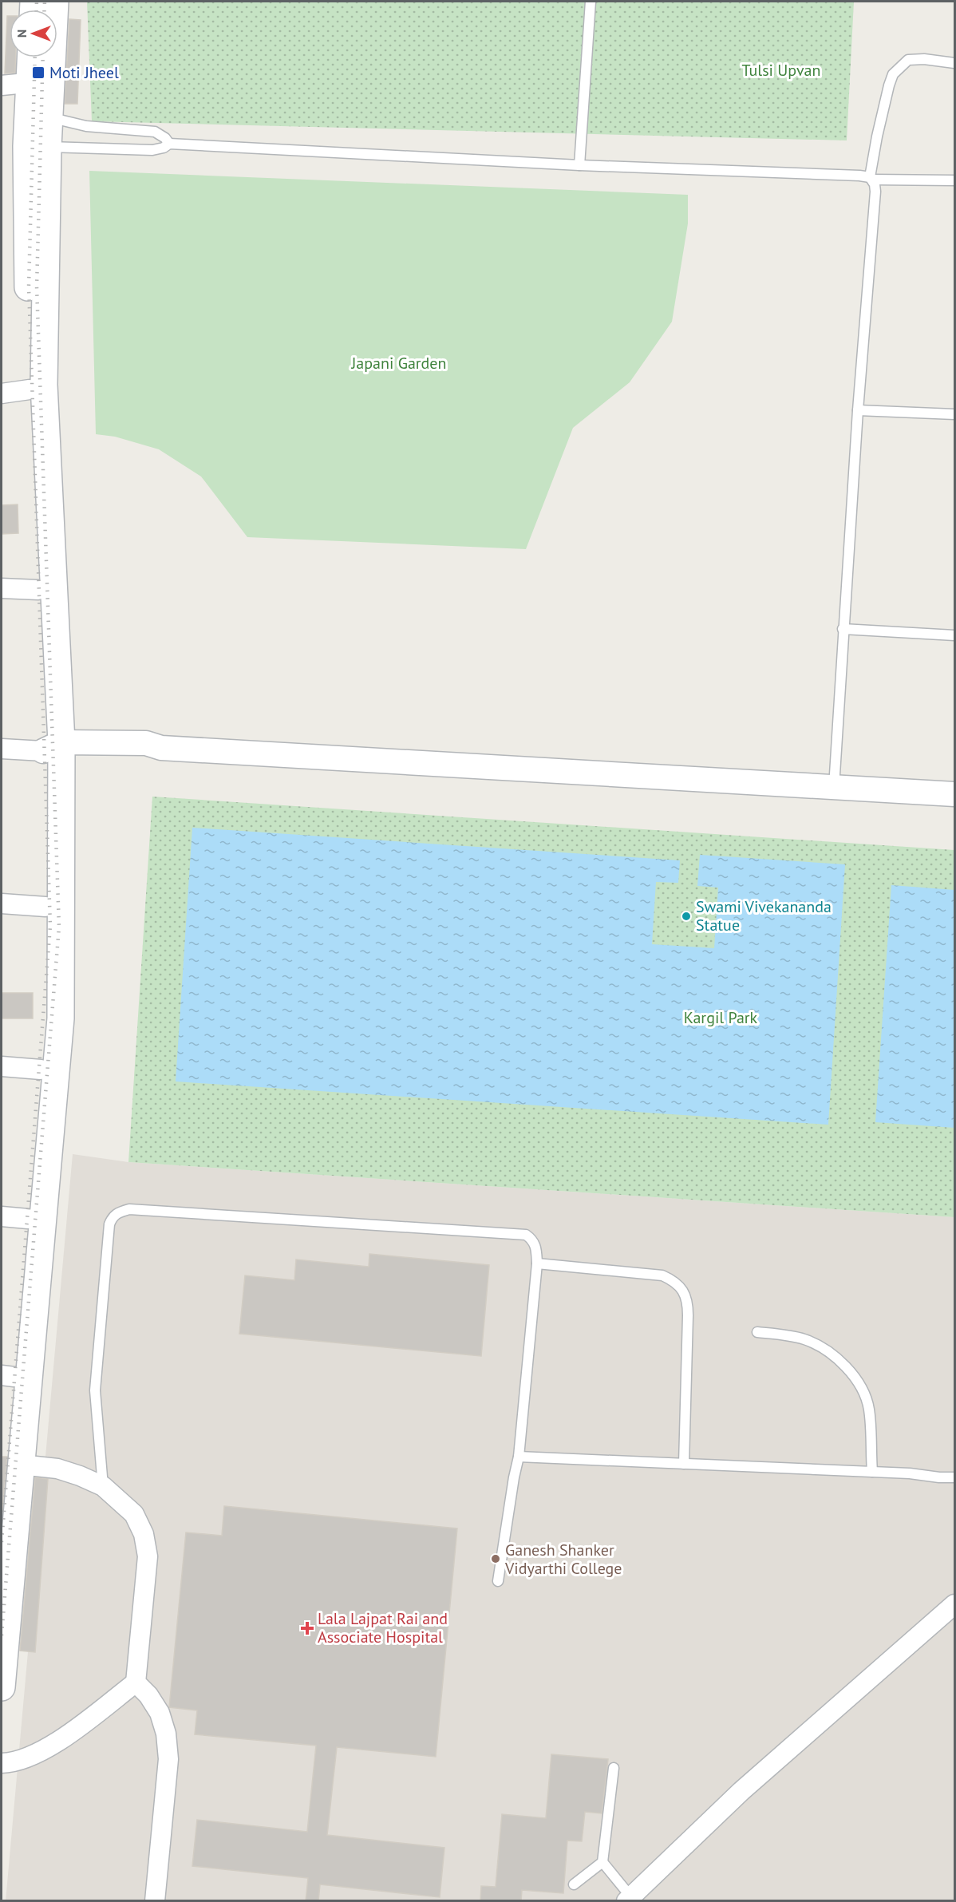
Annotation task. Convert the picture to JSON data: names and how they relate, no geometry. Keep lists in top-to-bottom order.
{
  "parks": ["Tulsi Upvan", "Japani Garden", "Kargil Park"],
  "places": {
    "transit": ["Moti Jheel"],
    "other": ["Swami Vivekananda Statue", "Ganesh Shanker Vidyarthi College"],
    "health": ["Lala Lajpat Rai and Associate Hospital"]
  },
  "north": "left"
}
